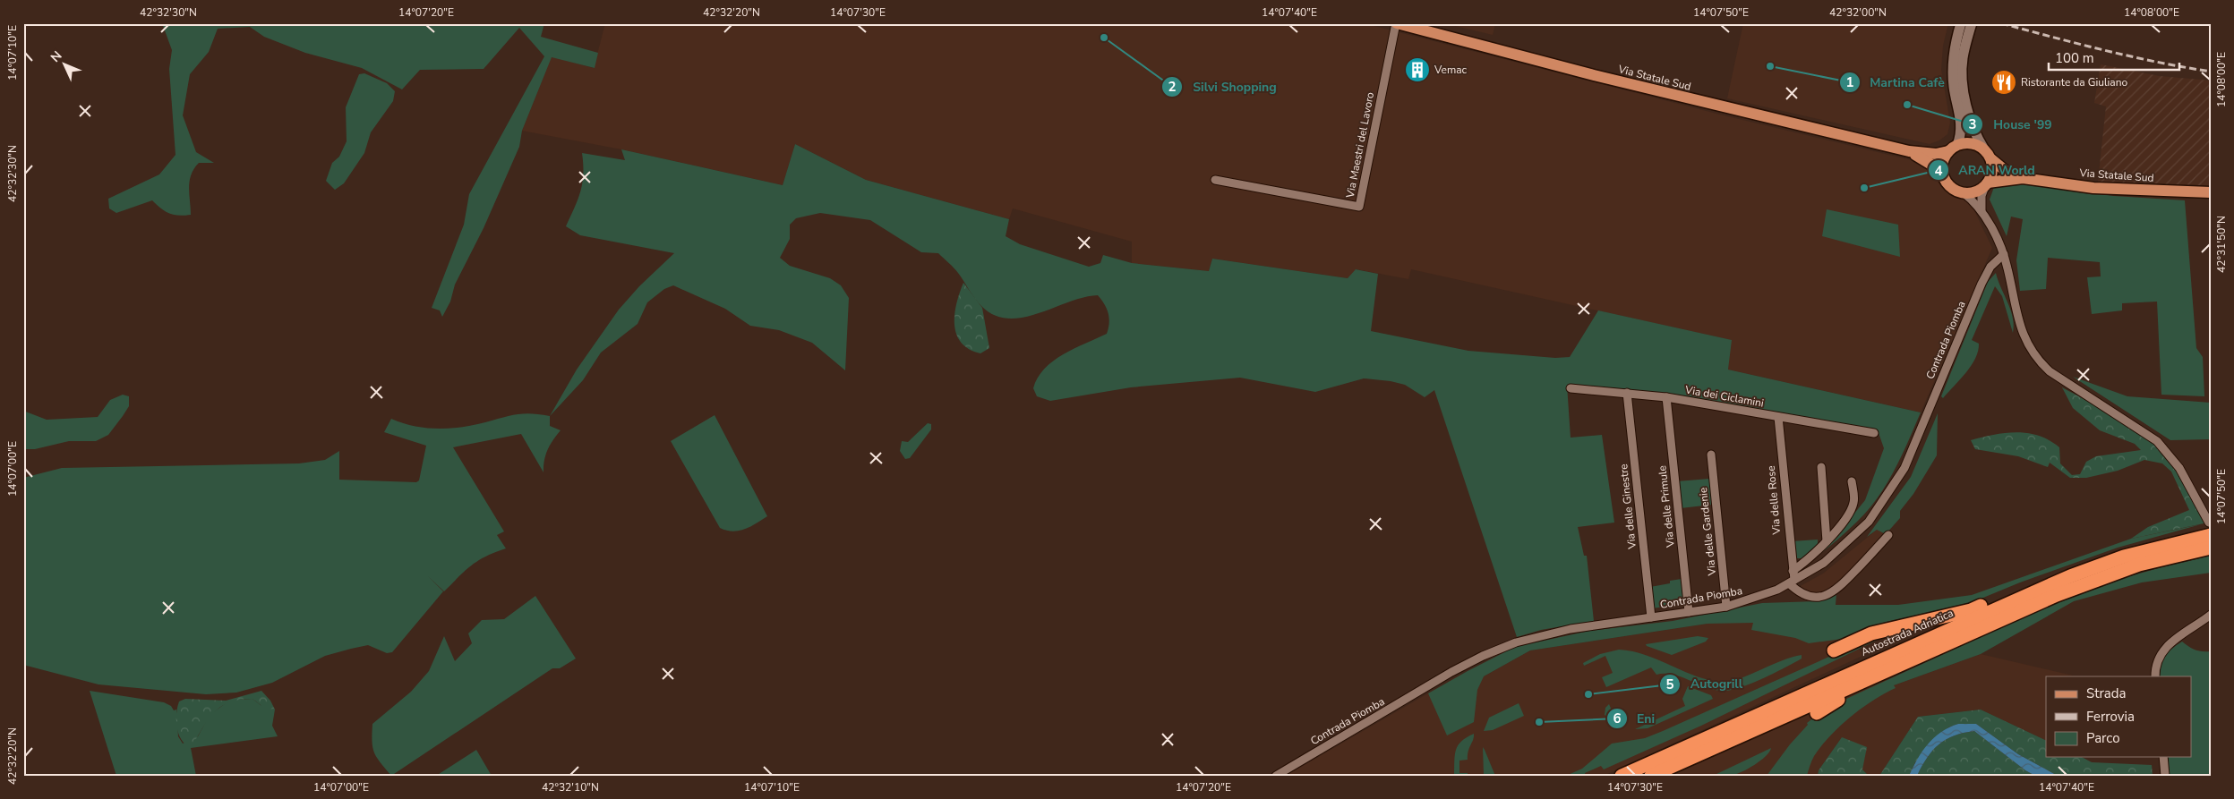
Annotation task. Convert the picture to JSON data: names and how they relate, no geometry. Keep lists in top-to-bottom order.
{
  "streets": {
    "highway": ["Autostrada Adriatica"],
    "main road": ["Via Statale Sud"],
    "street": [
      "Via Maestri del Lavoro",
      "Contrada Piomba",
      "Via dei Ciclamini",
      "Via delle Rose",
      "Via delle Ginestre",
      "Via delle Primule",
      "Via delle Gardenie"
    ]
  },
  "crossings": [
    ["Via Statale Sud", "Via Maestri del Lavoro"],
    ["Contrada Piomba", "Via delle Rose"],
    ["Contrada Piomba", "Via delle Ginestre"],
    ["Contrada Piomba", "Via delle Primule"],
    ["Contrada Piomba", "Via delle Gardenie"],
    ["Via dei Ciclamini", "Via delle Rose"],
    ["Via dei Ciclamini", "Via delle Ginestre"],
    ["Via dei Ciclamini", "Via delle Primule"]
  ],
  "places": {
    "other": [
      "Silvi Shopping",
      "Martina Cafè",
      "House '99",
      "ARAN World",
      "Autogrill",
      "Eni"
    ],
    "building": ["Vemac"],
    "restaurant": ["Ristorante da Giuliano"]
  },
  "legend": ["Strada", "Ferrovia", "Parco"],
  "scale_bar": "100 m",
  "north": "top left",
  "coordinates": [
    "42°32'30\"N",
    "14°07'20\"E",
    "42°32'20\"N",
    "14°07'30\"E",
    "14°07'40\"E",
    "14°07'50\"E",
    "42°32'00\"N",
    "14°08'00\"E",
    "14°07'10\"E",
    "42°31'50\"N",
    "14°07'00\"E",
    "42°32'10\"N"
  ]
}
